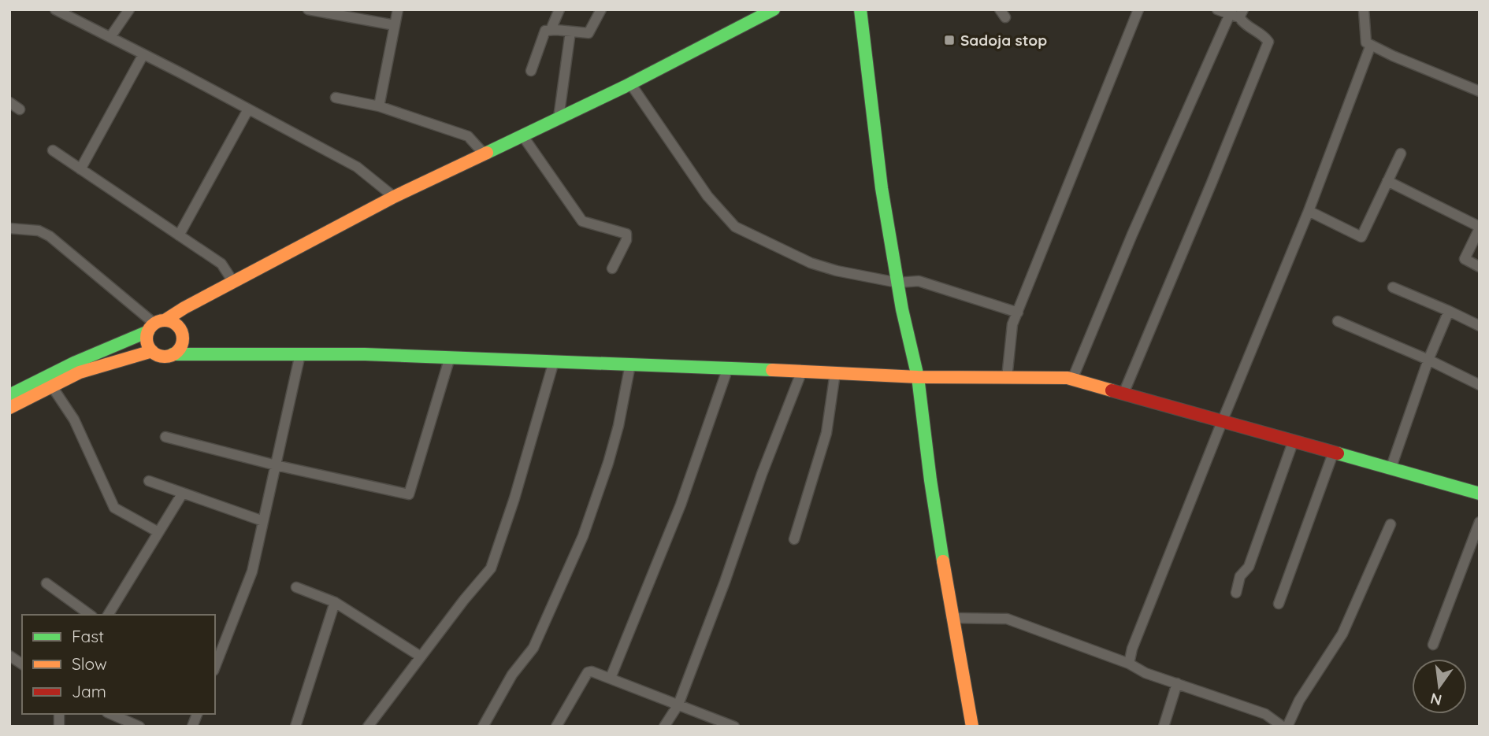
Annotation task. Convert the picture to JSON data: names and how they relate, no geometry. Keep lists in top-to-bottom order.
{
  "places": {
    "transit": ["Sadoja stop"]
  },
  "legend": ["Fast", "Slow", "Jam"],
  "north": "bottom"
}
